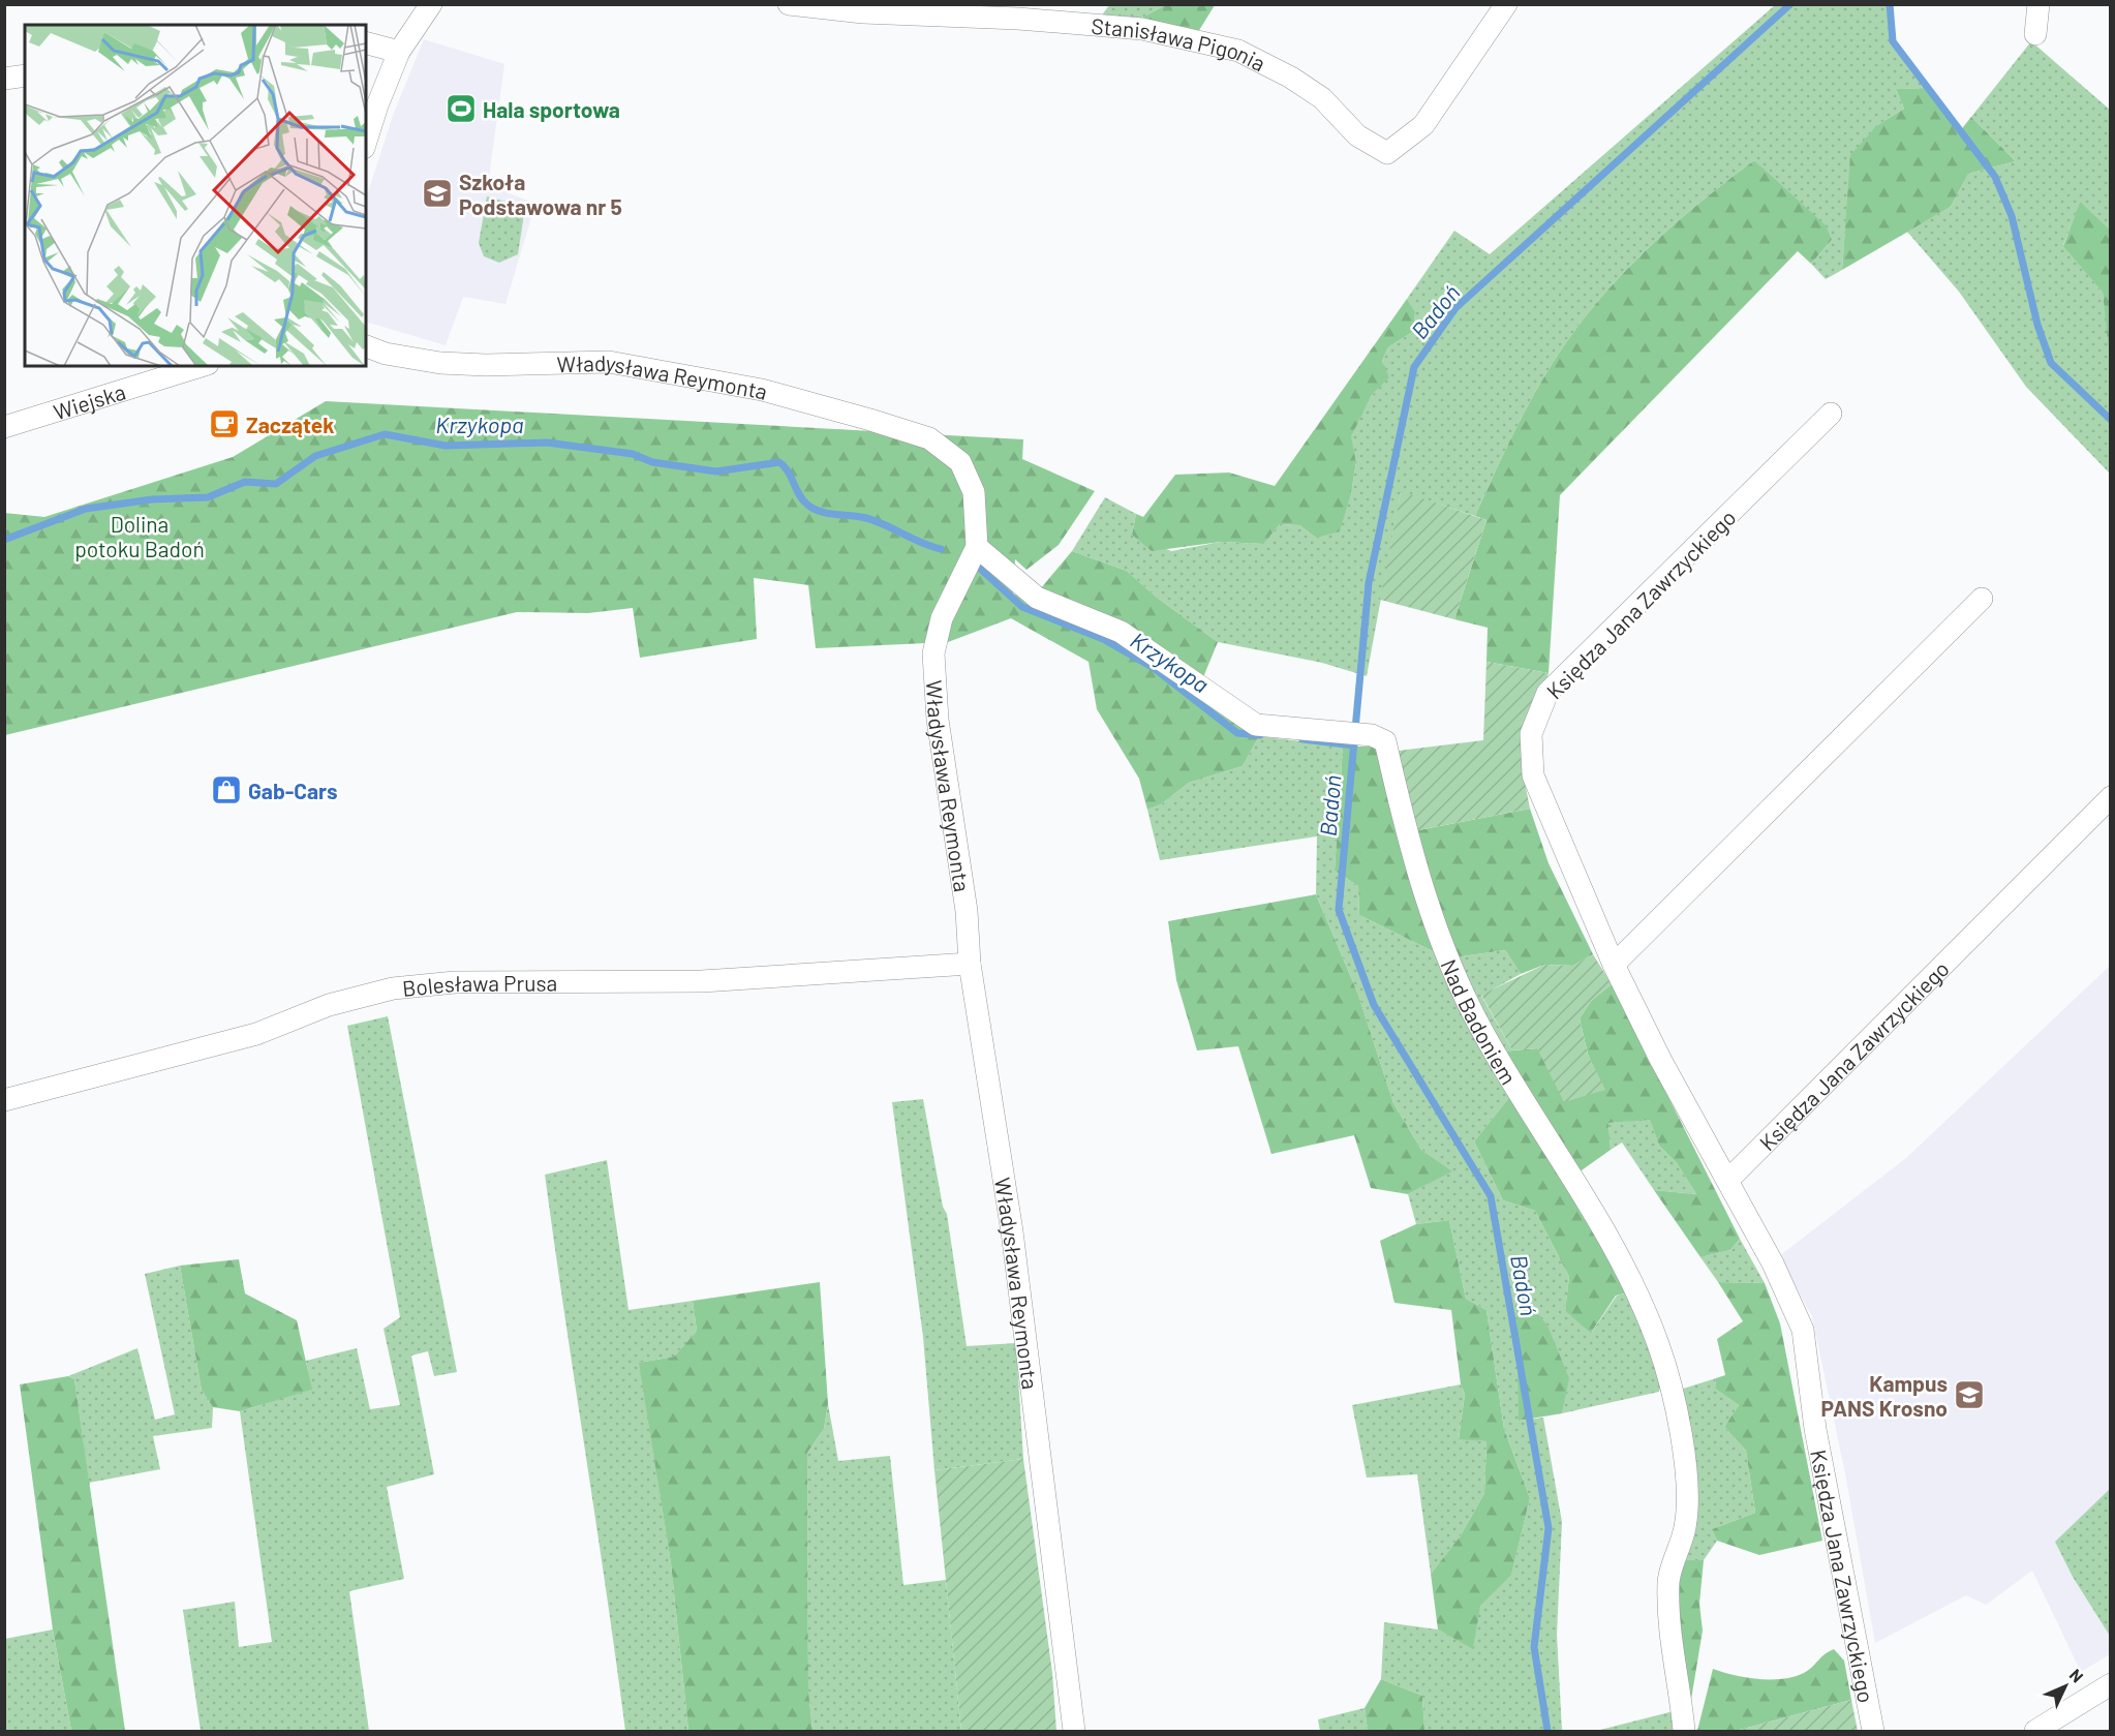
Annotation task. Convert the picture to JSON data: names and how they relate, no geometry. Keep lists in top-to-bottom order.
{
  "streets": {
    "street": [
      "Stanisława Pigonia",
      "Władysława Reymonta",
      "Wiejska",
      "Księdza Jana Zawrzyckiego",
      "Bolesława Prusa",
      "Nad Badoniem"
    ]
  },
  "crossings": [
    ["Władysława Reymonta", "Bolesława Prusa"],
    ["Władysława Reymonta", "Nad Badoniem"]
  ],
  "water": ["Badoń", "Krzykopa"],
  "parks": ["Dolina potoku Badoń"],
  "places": {
    "sports": ["Hala sportowa"],
    "school or university": ["Szkoła Podstawowa nr 5", "Kampus PANS Krosno"],
    "cafe": ["Zaczątek"],
    "shop": ["Gab-Cars"]
  },
  "north": "top right"
}
